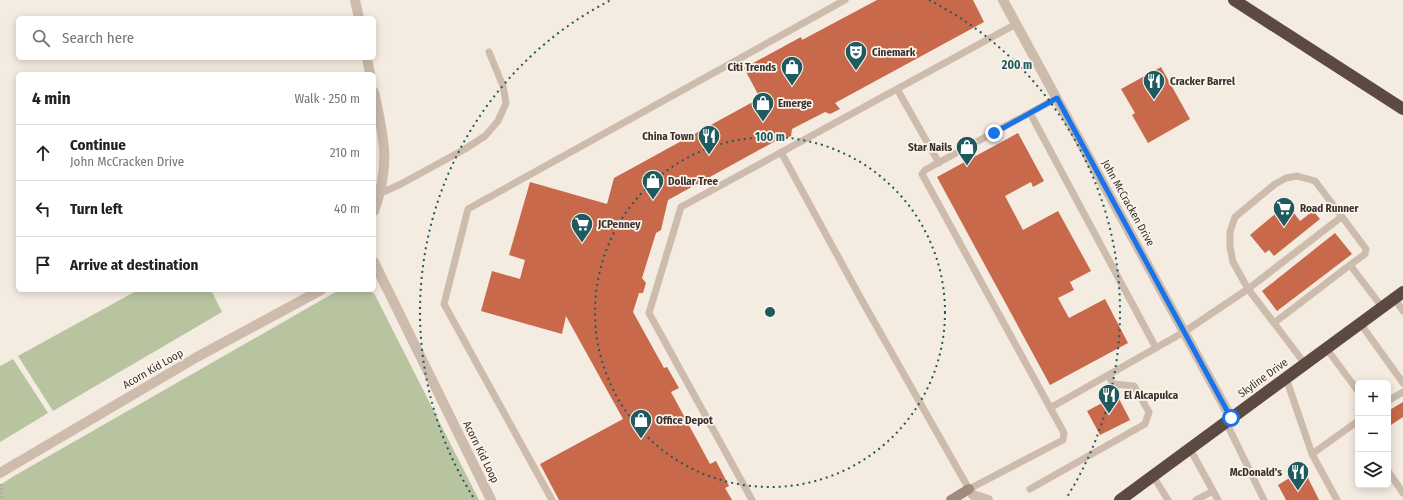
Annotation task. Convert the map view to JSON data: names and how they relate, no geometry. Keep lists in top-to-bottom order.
{
  "streets": {
    "highway": ["Skyline Drive"],
    "street": ["John McCracken Drive", "Acorn Kid Loop"]
  },
  "crossings": [
    ["John McCracken Drive", "Skyline Drive"]
  ],
  "places": {
    "theatre": ["Cinemark"],
    "shop": [
      "Citi Trends",
      "Emerge",
      "Star Nails",
      "Dollar Tree",
      "Office Depot"
    ],
    "restaurant": [
      "Cracker Barrel",
      "China Town",
      "El Alcapulca",
      "McDonald's"
    ],
    "supermarket": ["Road Runner", "JCPenney"]
  },
  "page": {
    "search": "Search here",
    "heading": ["4 min", "Walk · 250 m"],
    "list": [
      ["Continue", "John McCracken Drive", "210 m"],
      ["Turn left", "40 m"],
      "Arrive at destination"
    ],
    "map_buttons": ["+", "−"]
  },
  "rings": ["200 m", "100 m"]
}
